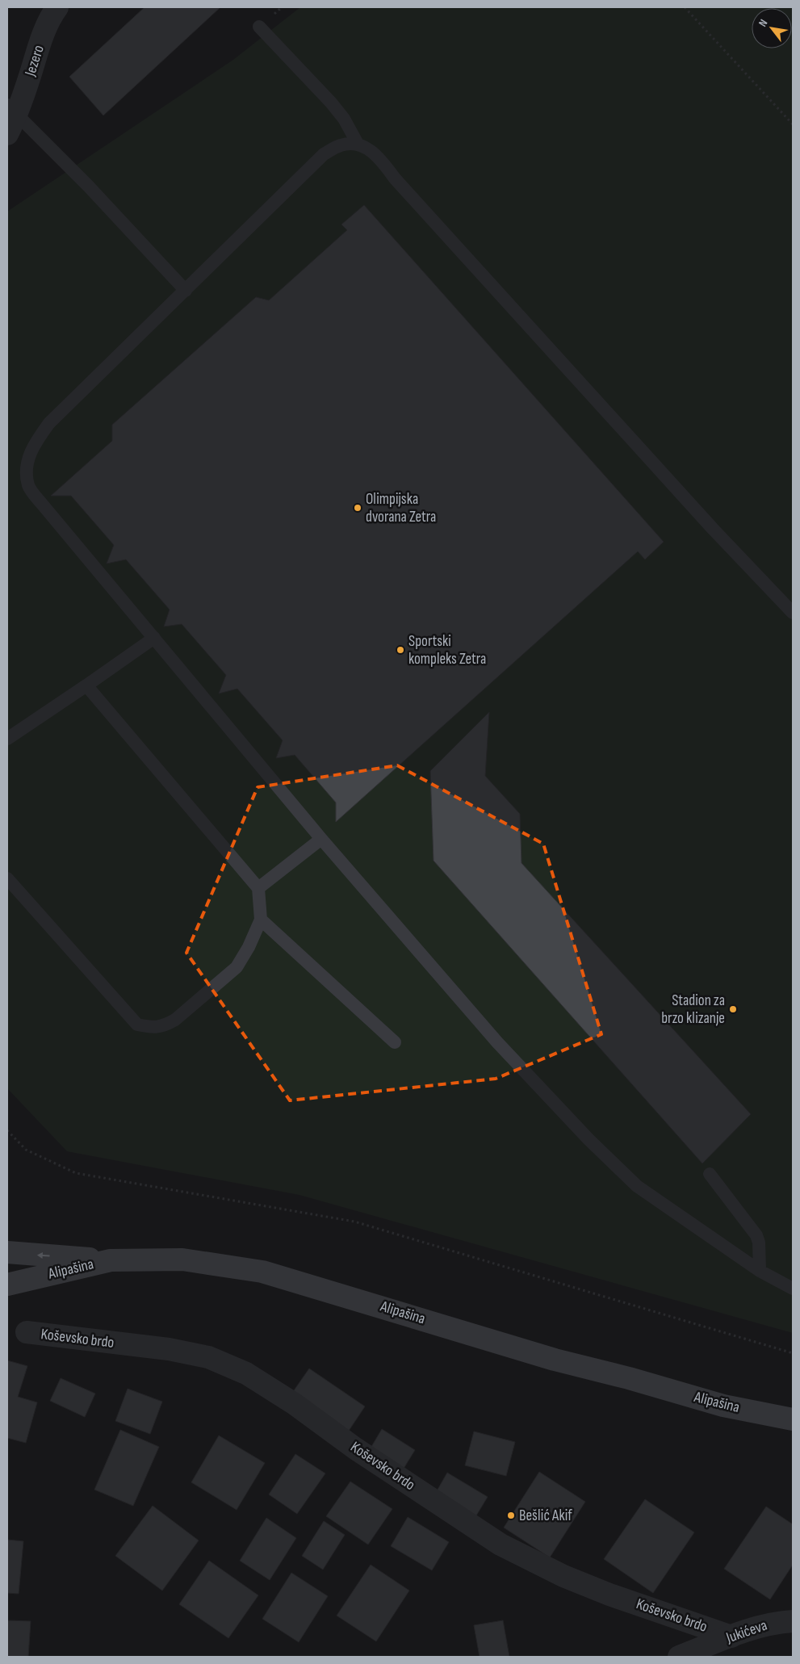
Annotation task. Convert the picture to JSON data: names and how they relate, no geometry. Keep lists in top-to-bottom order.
{
  "streets": {
    "main road": ["Alipašina"],
    "street": ["Jezero", "Koševsko brdo", "Jukićeva"]
  },
  "crossings": [
    ["Koševsko brdo", "Jukićeva"]
  ],
  "places": [
    "Olimpijska dvorana Zetra",
    "Sportski kompleks Zetra",
    "Stadion za brzo klizanje",
    "Bešlić Akif"
  ],
  "north": "top left"
}
